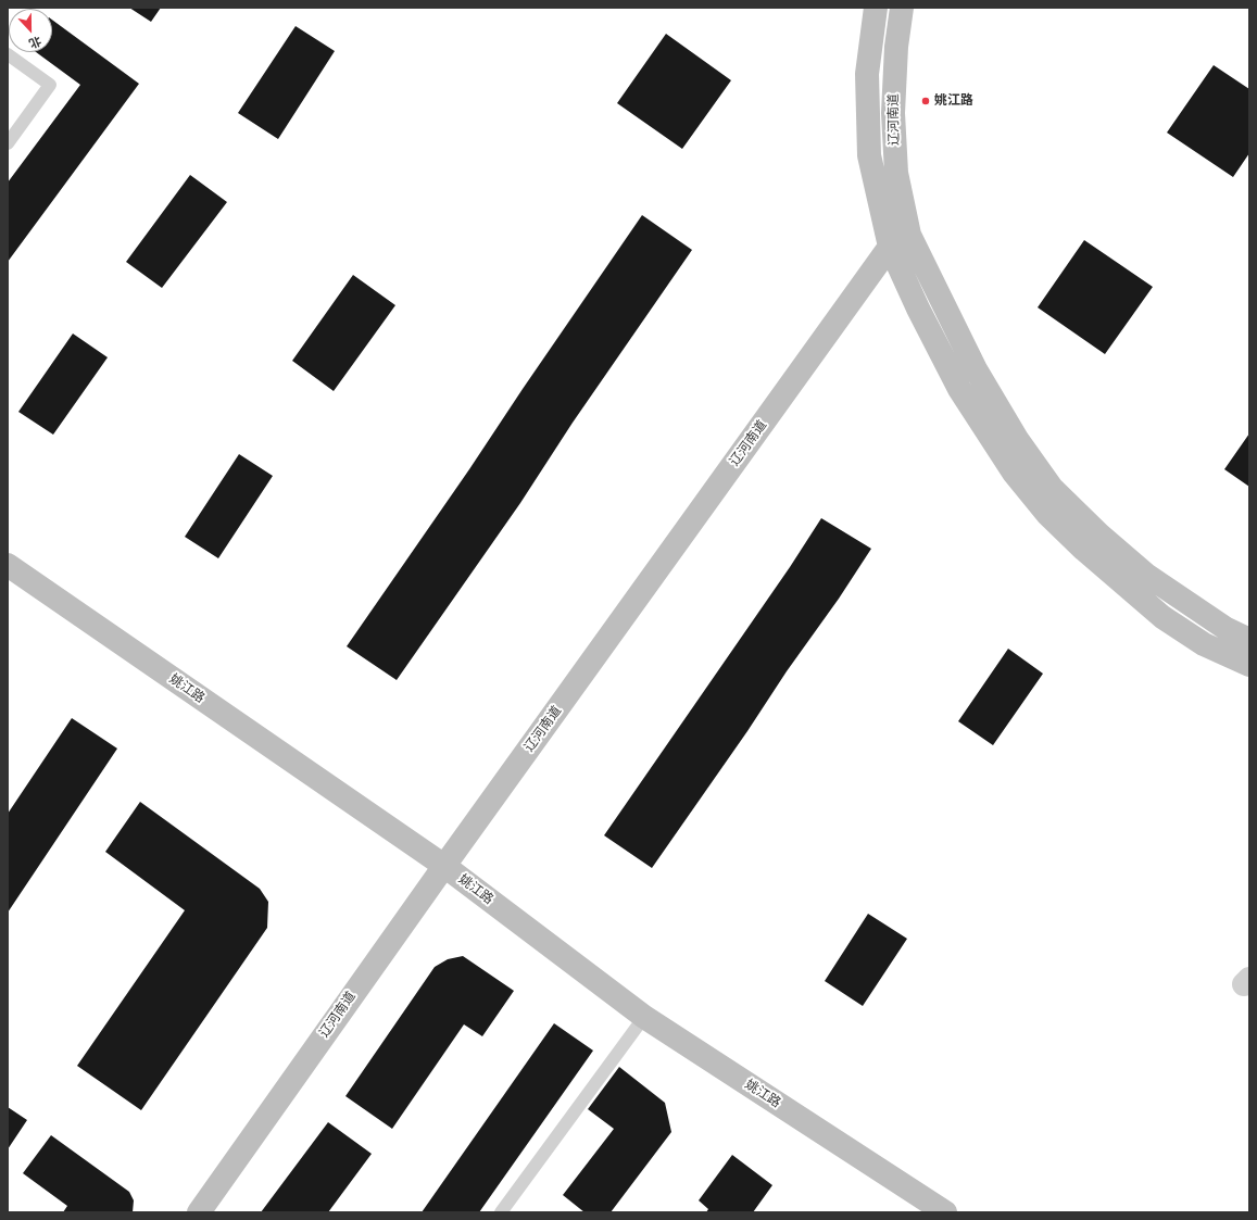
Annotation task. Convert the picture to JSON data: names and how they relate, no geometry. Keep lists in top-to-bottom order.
{
  "streets": {
    "street": ["辽河南道", "姚江路"]
  },
  "crossings": [
    ["辽河南道", "姚江路"]
  ],
  "places": ["姚江路"],
  "north": "bottom"
}
